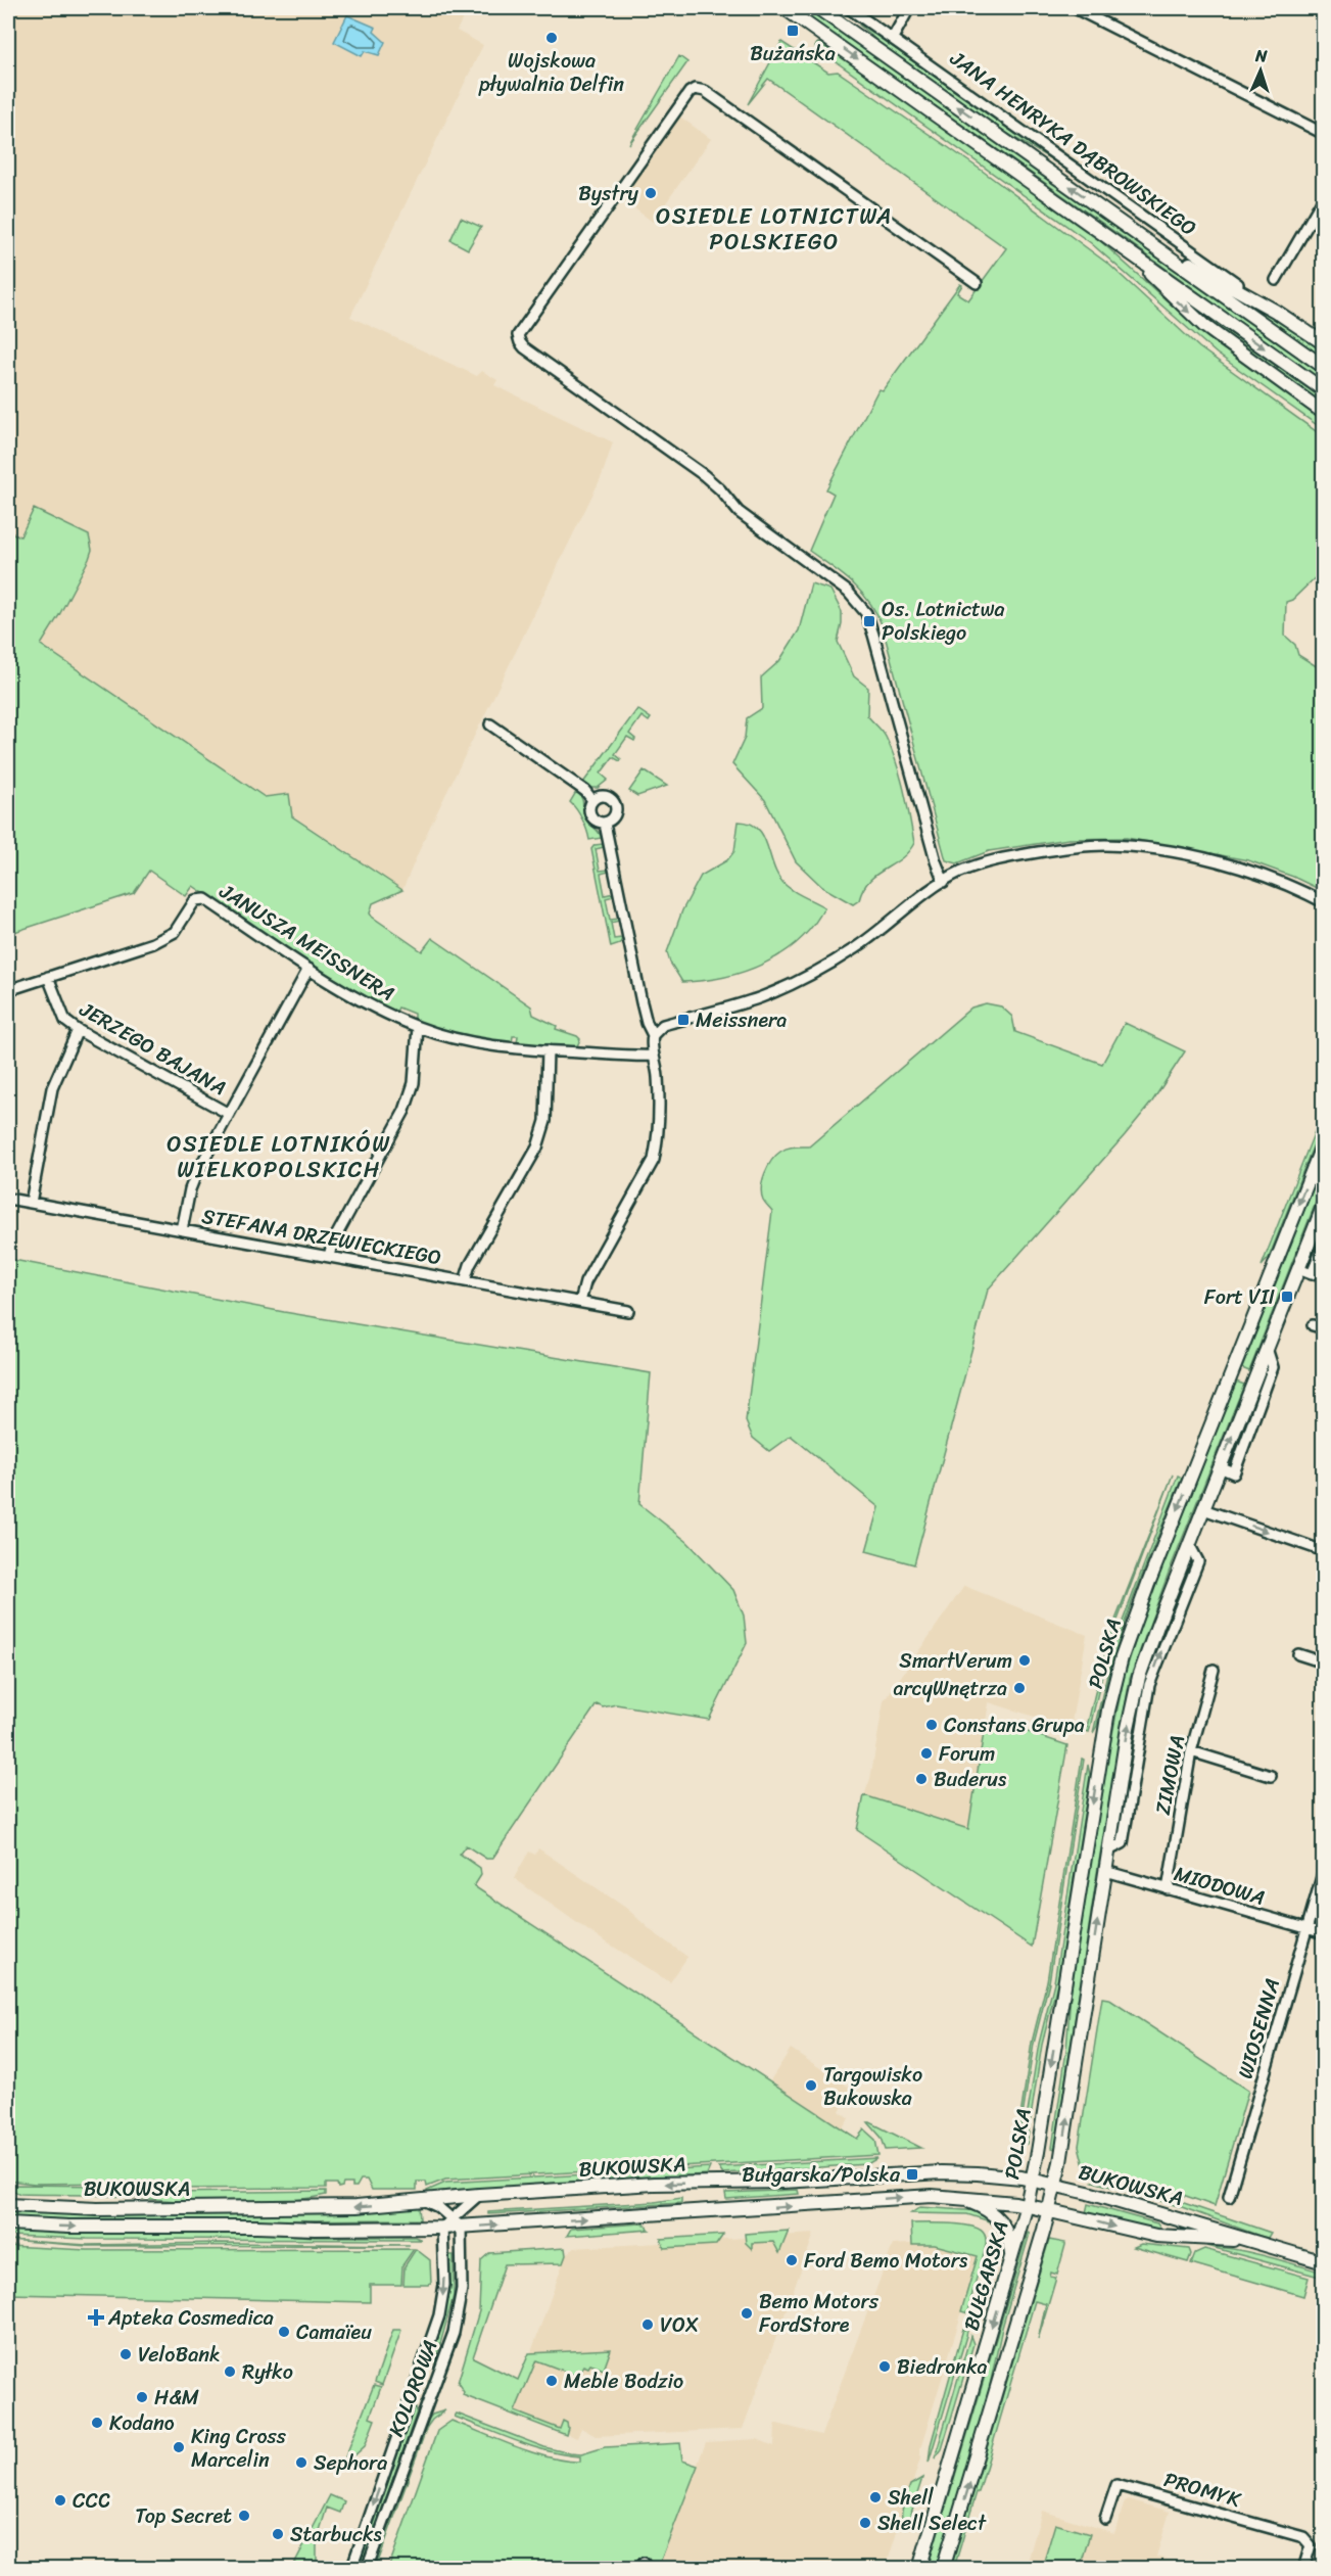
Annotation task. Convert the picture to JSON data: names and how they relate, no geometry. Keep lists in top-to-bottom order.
{
  "streets": {
    "main road": [
      "JANA HENRYKA DĄBROWSKIEGO",
      "POLSKA",
      "BUKOWSKA",
      "BUŁGARSKA"
    ],
    "street": [
      "JANUSZA MEISSNERA",
      "JERZEGO BAJANA",
      "STEFANA DRZEWIECKIEGO",
      "ZIMOWA",
      "MIODOWA",
      "WIOSENNA",
      "KOLOROWA",
      "PROMYK"
    ]
  },
  "crossings": [
    ["JANUSZA MEISSNERA", "JERZEGO BAJANA"],
    ["POLSKA", "MIODOWA"],
    ["POLSKA", "BUKOWSKA"],
    ["POLSKA", "BUŁGARSKA"],
    ["ZIMOWA", "MIODOWA"],
    ["MIODOWA", "WIOSENNA"],
    ["BUKOWSKA", "BUŁGARSKA"],
    ["BUKOWSKA", "KOLOROWA"]
  ],
  "districts": ["OSIEDLE LOTNICTWA POLSKIEGO", "OSIEDLE LOTNIKÓW WIELKOPOLSKICH"],
  "places": {
    "transit": [
      "Bużańska",
      "Os. Lotnictwa Polskiego",
      "Meissnera",
      "Fort VII",
      "Bułgarska/Polska"
    ],
    "other": [
      "Wojskowa pływalnia Delfin",
      "Bystry",
      "SmartVerum",
      "arcyWnętrza",
      "Constans Grupa",
      "Forum",
      "Buderus",
      "Targowisko Bukowska",
      "Ford Bemo Motors",
      "Bemo Motors FordStore",
      "VOX",
      "Camaïeu",
      "VeloBank",
      "Biedronka",
      "Ryłko",
      "Meble Bodzio",
      "H&M",
      "Kodano",
      "King Cross Marcelin",
      "Sephora",
      "Shell",
      "CCC",
      "Top Secret",
      "Shell Select",
      "Starbucks"
    ],
    "health": ["Apteka Cosmedica"]
  },
  "north": "top"
}
